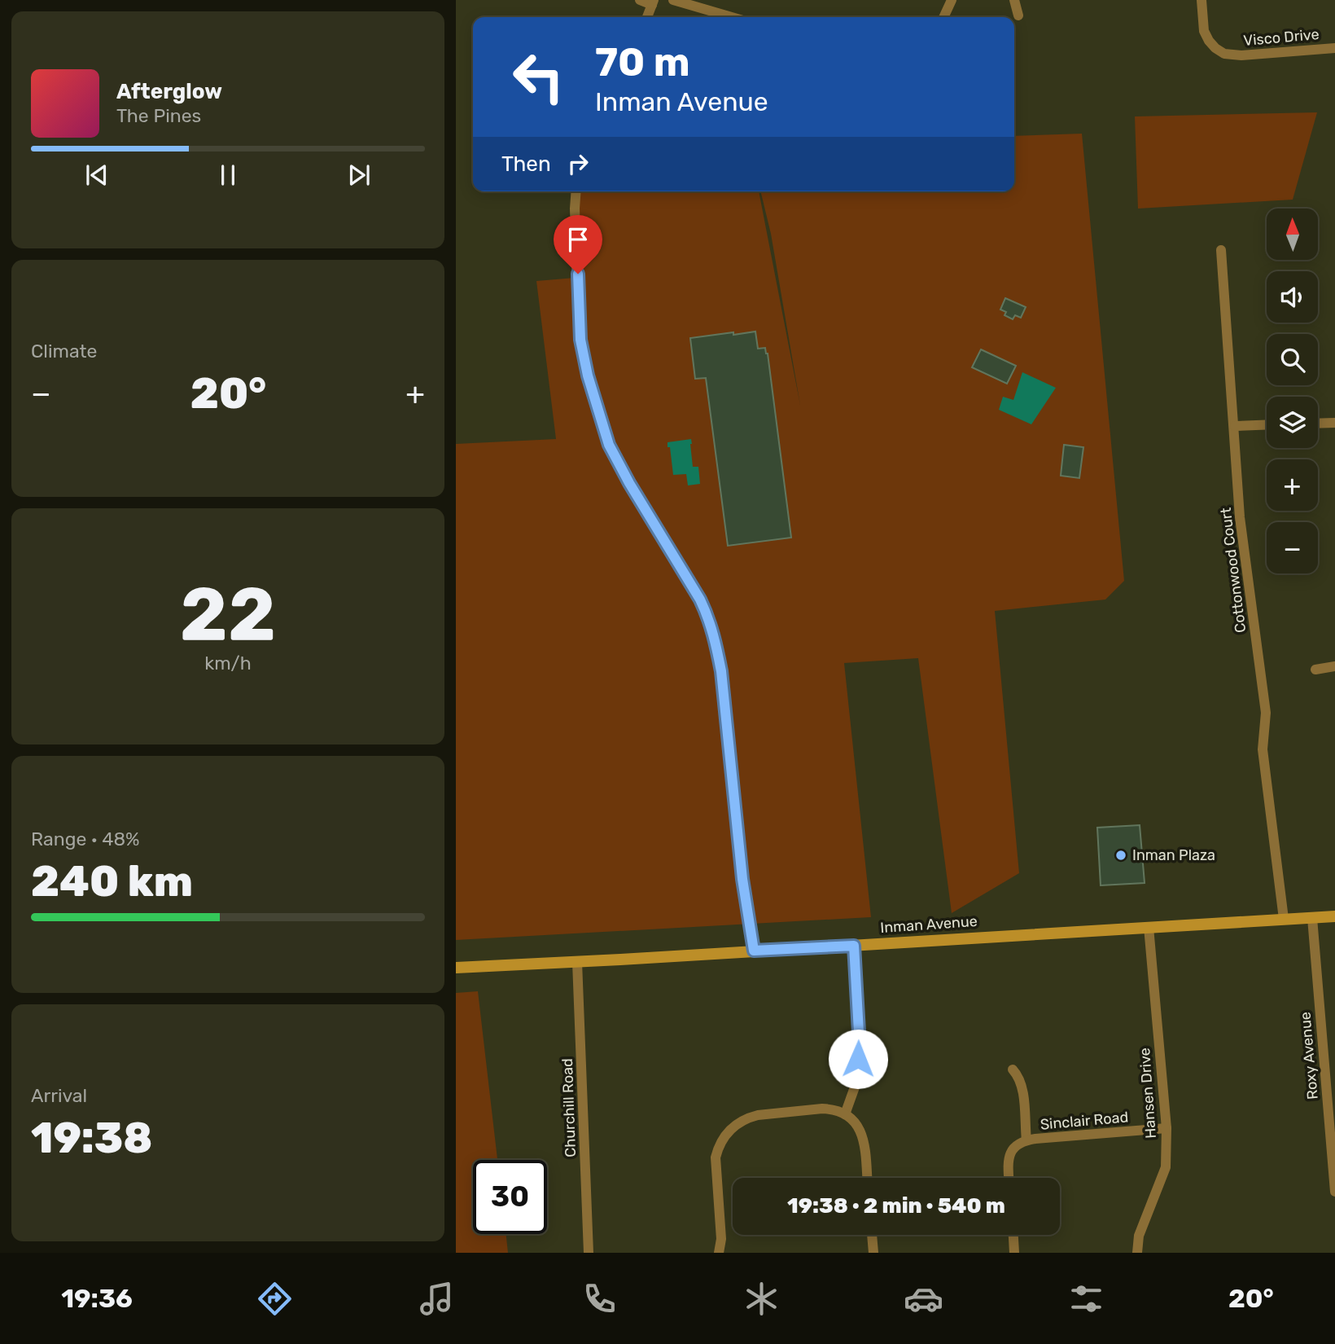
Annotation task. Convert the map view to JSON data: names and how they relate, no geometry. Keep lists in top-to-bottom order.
{
  "streets": {
    "main road": ["Inman Avenue"],
    "street": [
      "Visco Drive",
      "Cottonwood Court",
      "Roxy Avenue",
      "Hansen Drive",
      "Churchill Road",
      "Sinclair Road"
    ]
  },
  "crossings": [
    ["Cottonwood Court", "Inman Avenue"],
    ["Inman Avenue", "Roxy Avenue"],
    ["Inman Avenue", "Hansen Drive"],
    ["Inman Avenue", "Churchill Road"],
    ["Hansen Drive", "Sinclair Road"]
  ],
  "places": ["Inman Plaza"],
  "north": "top",
  "page": {
    "turn": ["70 m", "Inman Avenue"],
    "song": ["Afterglow", "The Pines"],
    "then": "Then",
    "map_buttons": ["+", "−"],
    "tile": [
      "Climate",
      ["22", "km/h"],
      ["Range · 48%", "240 km"],
      ["Arrival", "19:38"]
    ],
    "heat": ["−", "20°", "+"],
    "limit": "30",
    "trip": "19:38 · 2 min · 540 m",
    "tabs": ["19:36", "20°"]
  }
}
